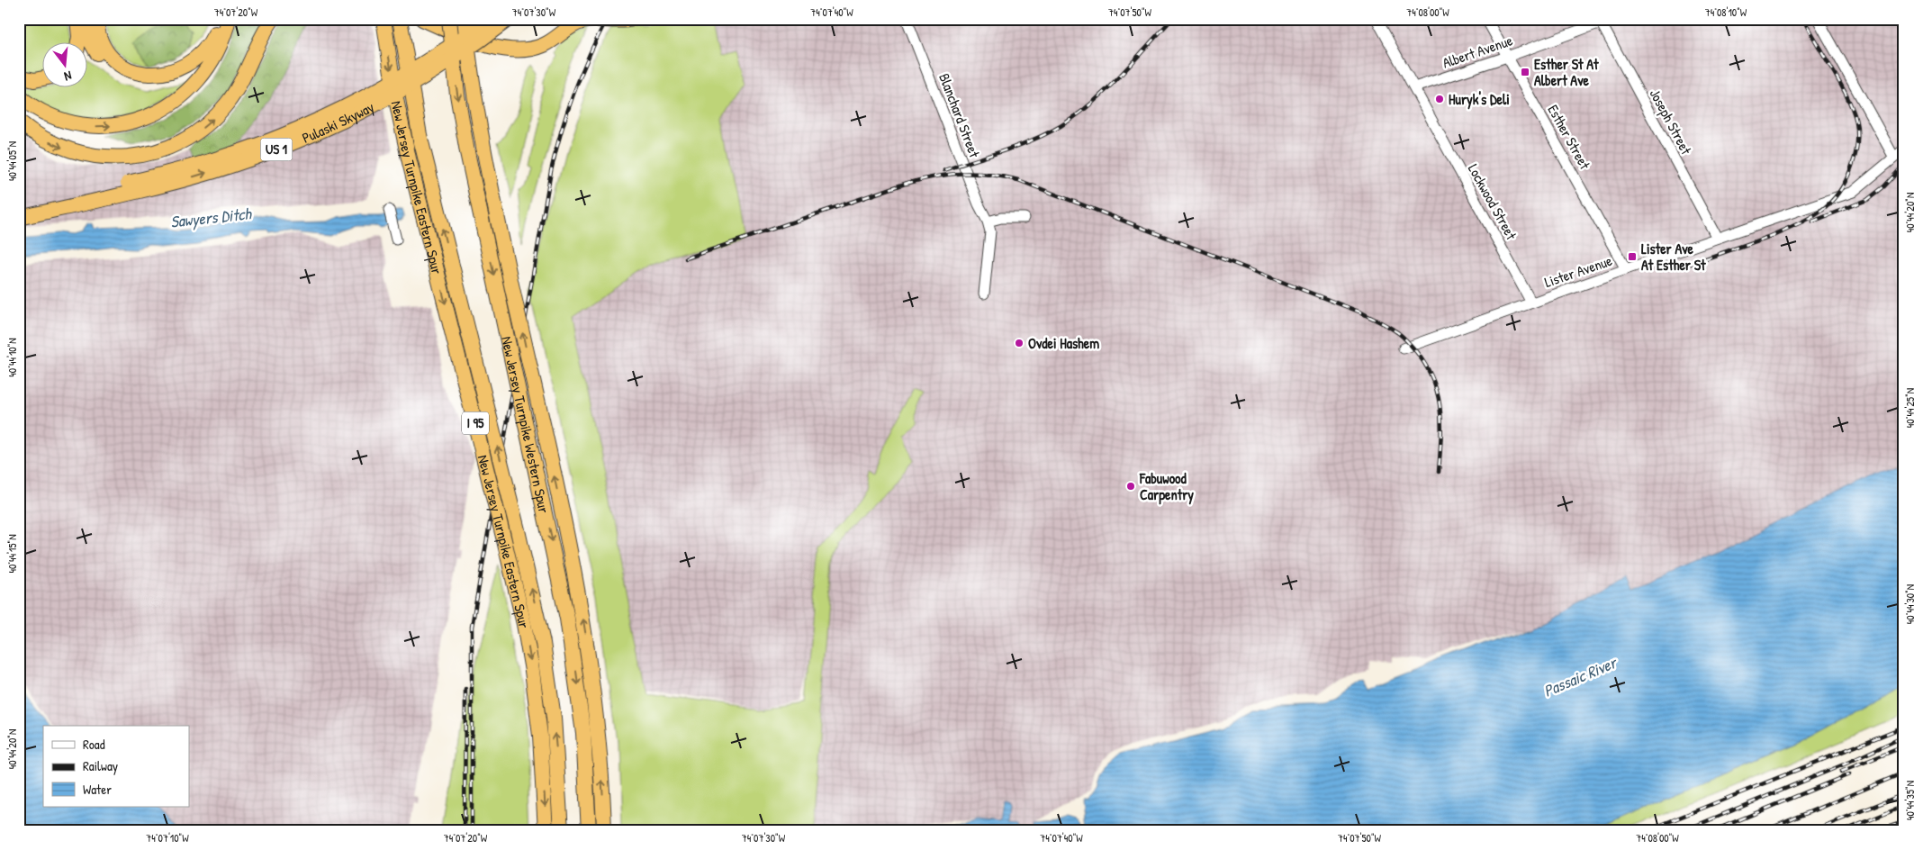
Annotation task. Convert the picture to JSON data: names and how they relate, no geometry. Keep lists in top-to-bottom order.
{
  "streets": {
    "highway": [
      "Pulaski Skyway",
      "US 1",
      "New Jersey Turnpike Eastern Spur",
      "I 95",
      "New Jersey Turnpike Western Spur"
    ],
    "street": [
      "Albert Avenue",
      "Blanchard Street",
      "Joseph Street",
      "Esther Street",
      "Lockwood Street",
      "Lister Avenue"
    ]
  },
  "crossings": [
    ["Albert Avenue", "Joseph Street"],
    ["Albert Avenue", "Esther Street"],
    ["Albert Avenue", "Lockwood Street"],
    ["Joseph Street", "Lister Avenue"],
    ["Esther Street", "Lister Avenue"],
    ["Lockwood Street", "Lister Avenue"]
  ],
  "water": ["Sawyers Ditch", "Passaic River"],
  "places": {
    "transit": ["Esther St At Albert Ave", "Lister Ave At Esther St"],
    "other": ["Huryk's Deli", "Ovdei Hashem", "Fabuwood Carpentry"]
  },
  "legend": ["Road", "Railway", "Water"],
  "north": "bottom",
  "coordinates": [
    "74°07'20\"W",
    "74°07'30\"W",
    "74°07'40\"W",
    "74°07'50\"W",
    "74°08'00\"W",
    "74°08'10\"W",
    "40°44'05\"N",
    "40°44'20\"N",
    "40°44'10\"N",
    "40°44'25\"N",
    "40°44'15\"N",
    "40°44'30\"N",
    "40°44'35\"N",
    "74°07'10\"W"
  ]
}
